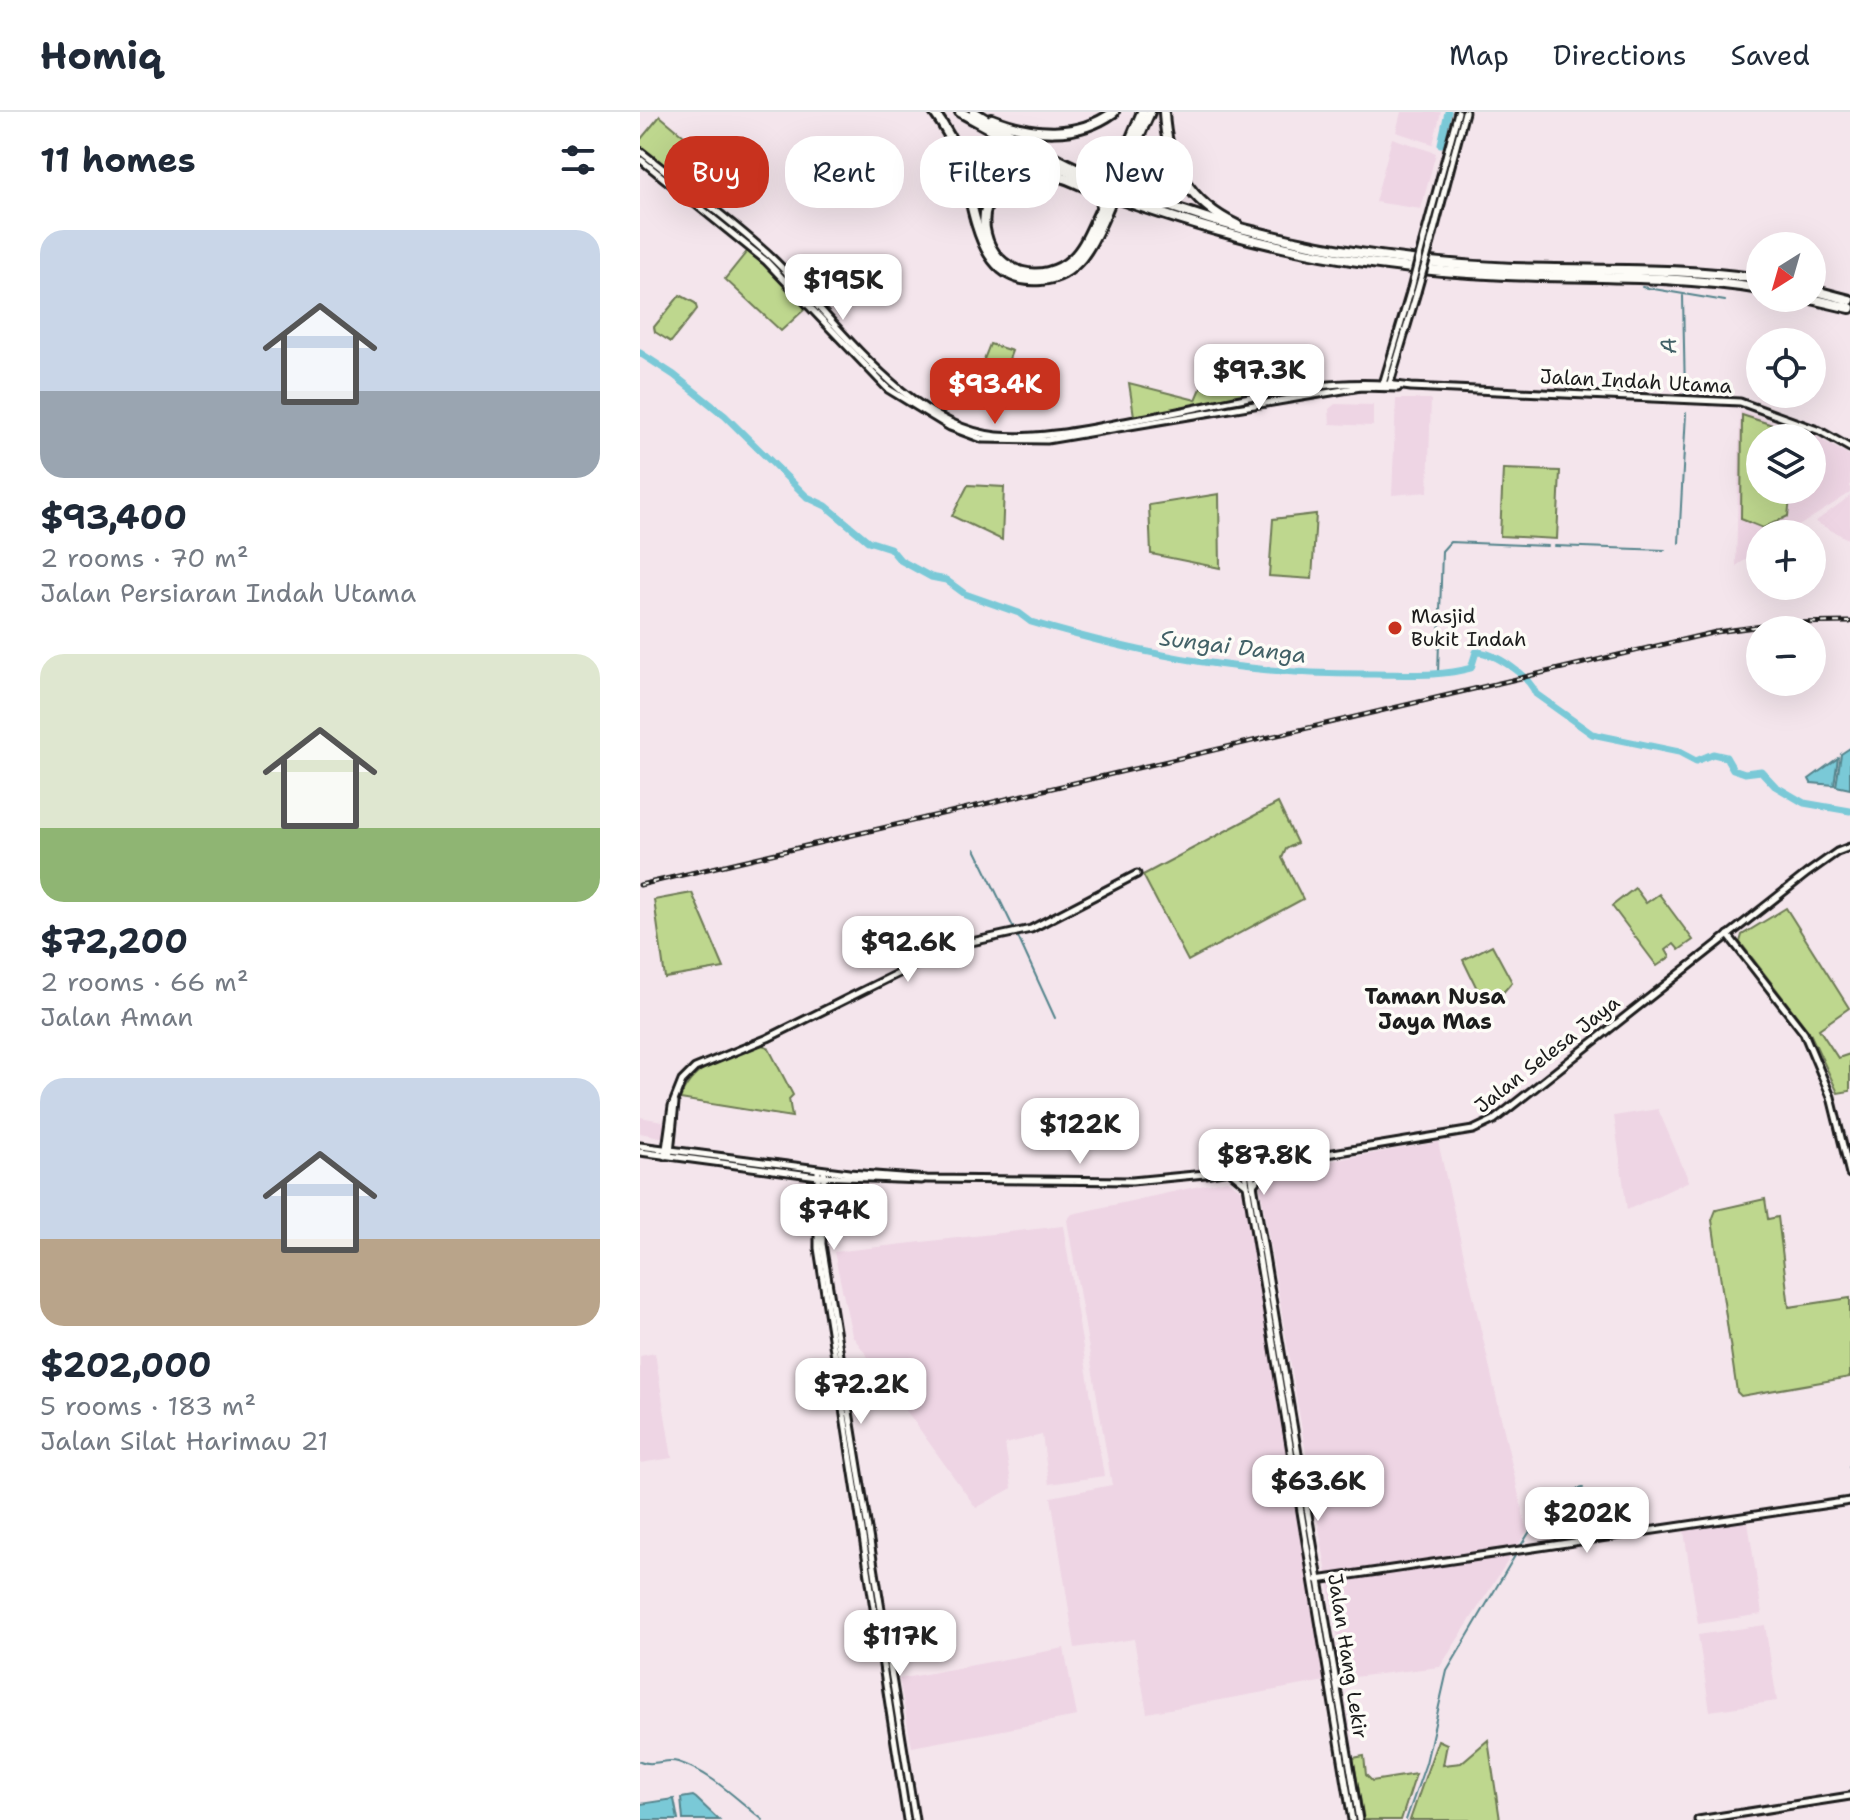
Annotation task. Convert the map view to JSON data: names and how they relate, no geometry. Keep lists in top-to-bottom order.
{
  "streets": {
    "main road": ["Jalan Indah Utama", "Jalan Selesa Jaya", "Jalan Hang Lekir"]
  },
  "crossings": [
    ["Jalan Selesa Jaya", "Jalan Hang Lekir"]
  ],
  "districts": ["Taman Nusa Jaya Mas"],
  "water": ["A", "Sungai Danga"],
  "places": ["Masjid Bukit Indah"],
  "north": "bottom left",
  "page": {
    "header": "Homiq",
    "nav": ["Map", "Directions", "Saved"],
    "heading": "11 homes",
    "chip": [
      "Buy",
      "Rent",
      "Filters",
      "New"
    ],
    "list": [
      {
        "name": "$93,400",
        "note": "2 rooms · 70 m² · Jalan Persiaran Indah Utama"
      },
      {
        "name": "$72,200",
        "note": "2 rooms · 66 m² · Jalan Aman"
      },
      {
        "name": "$202,000",
        "note": "5 rooms · 183 m² · Jalan Silat Harimau 21"
      }
    ],
    "map_buttons": ["+", "−"],
    "price": [
      "$195K",
      "$97.3K",
      "$93.4K",
      "$92.6K",
      "$122K",
      "$87.8K",
      "$74K",
      "$72.2K",
      "$63.6K",
      "$202K",
      "$117K"
    ]
  }
}
